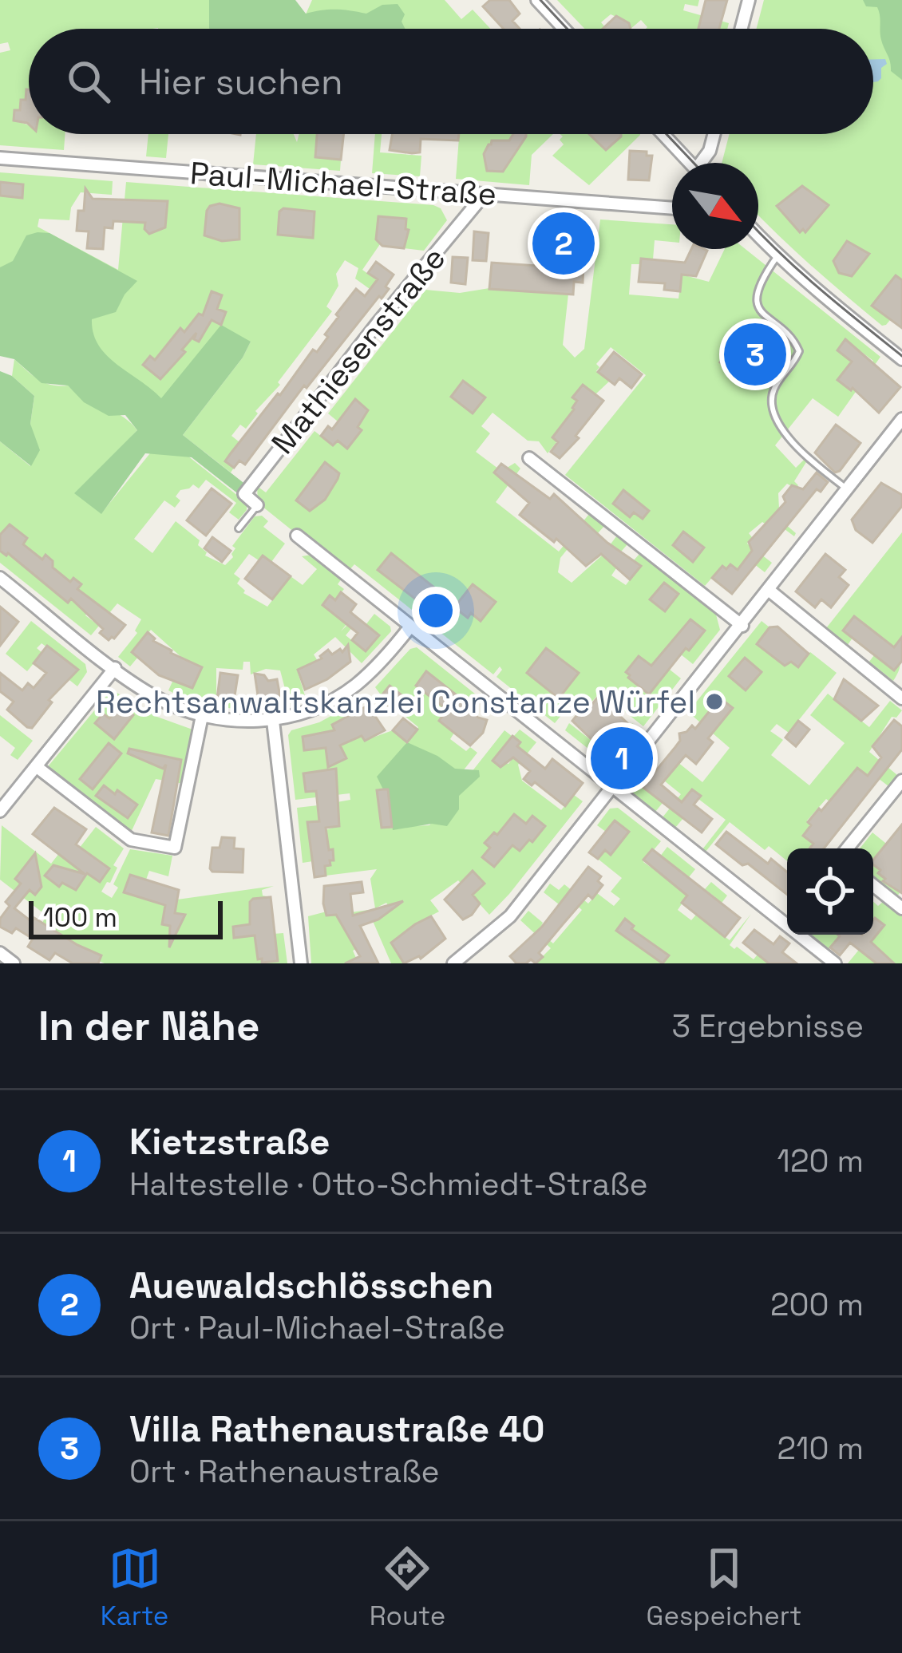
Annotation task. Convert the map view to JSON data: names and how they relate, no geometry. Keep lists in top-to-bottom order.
{
  "streets": {
    "street": ["Paul-Michael-Straße", "Mathiesenstraße"]
  },
  "crossings": [
    ["Paul-Michael-Straße", "Mathiesenstraße"]
  ],
  "places": ["Rechtsanwaltskanzlei Constanze Würfel"],
  "scale_bar": "100 m",
  "north": "bottom right",
  "page": {
    "search": "Hier suchen",
    "pins": ["2", "3", "1"],
    "scale": "100 m",
    "heading": ["In der Nähe", "3 Ergebnisse"],
    "list": [
      {
        "mark": "1",
        "name": "Kietzstraße",
        "note": "Haltestelle · Otto-Schmiedt-Straße",
        "value": "120 m"
      },
      {
        "mark": "2",
        "name": "Auewaldschlösschen",
        "note": "Ort · Paul-Michael-Straße",
        "value": "200 m"
      },
      {
        "mark": "3",
        "name": "Villa Rathenaustraße 40",
        "note": "Ort · Rathenaustraße",
        "value": "210 m"
      }
    ],
    "nav": ["Karte", "Route", "Gespeichert"]
  }
}
